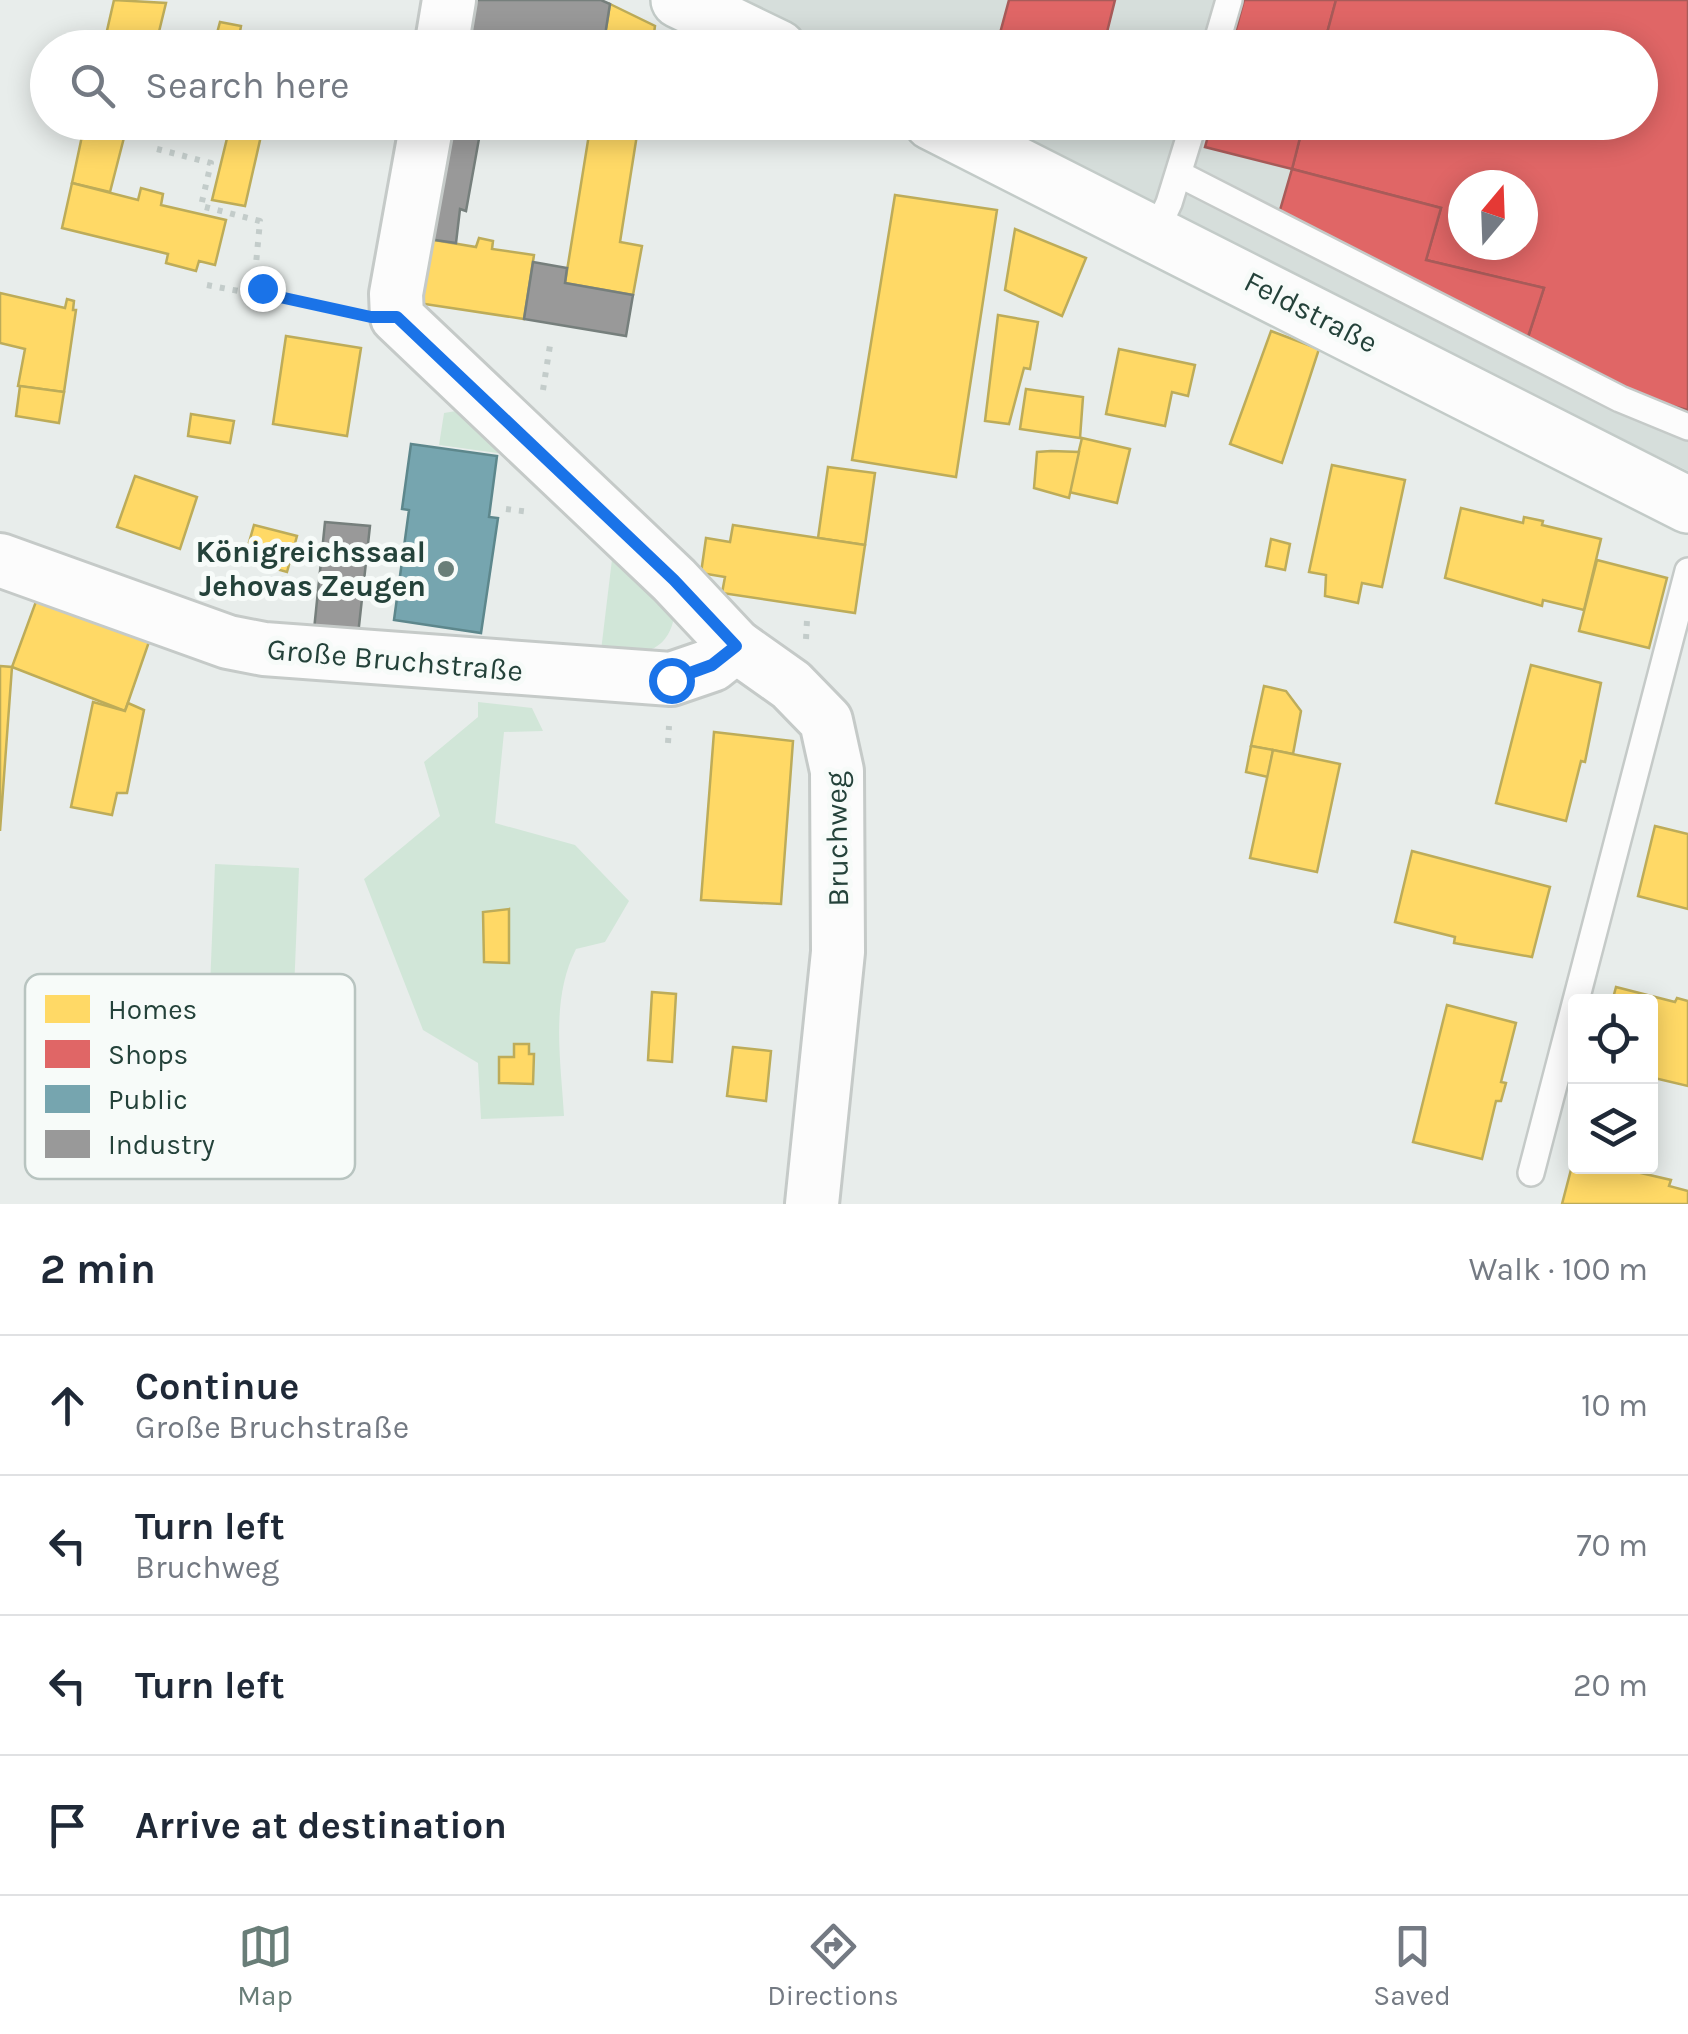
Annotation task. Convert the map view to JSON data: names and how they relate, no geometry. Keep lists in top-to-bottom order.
{
  "streets": {
    "street": ["Feldstraße", "Große Bruchstraße", "Bruchweg"]
  },
  "crossings": [
    ["Große Bruchstraße", "Bruchweg"]
  ],
  "places": ["Königreichssaal Jehovas Zeugen"],
  "legend": [
    "Homes",
    "Shops",
    "Public",
    "Industry"
  ],
  "north": "top",
  "page": {
    "search": "Search here",
    "heading": ["2 min", "Walk · 100 m"],
    "list": [
      ["Continue", "Große Bruchstraße", "10 m"],
      ["Turn left", "Bruchweg", "70 m"],
      ["Turn left", "20 m"],
      "Arrive at destination"
    ],
    "nav": ["Map", "Directions", "Saved"]
  }
}
